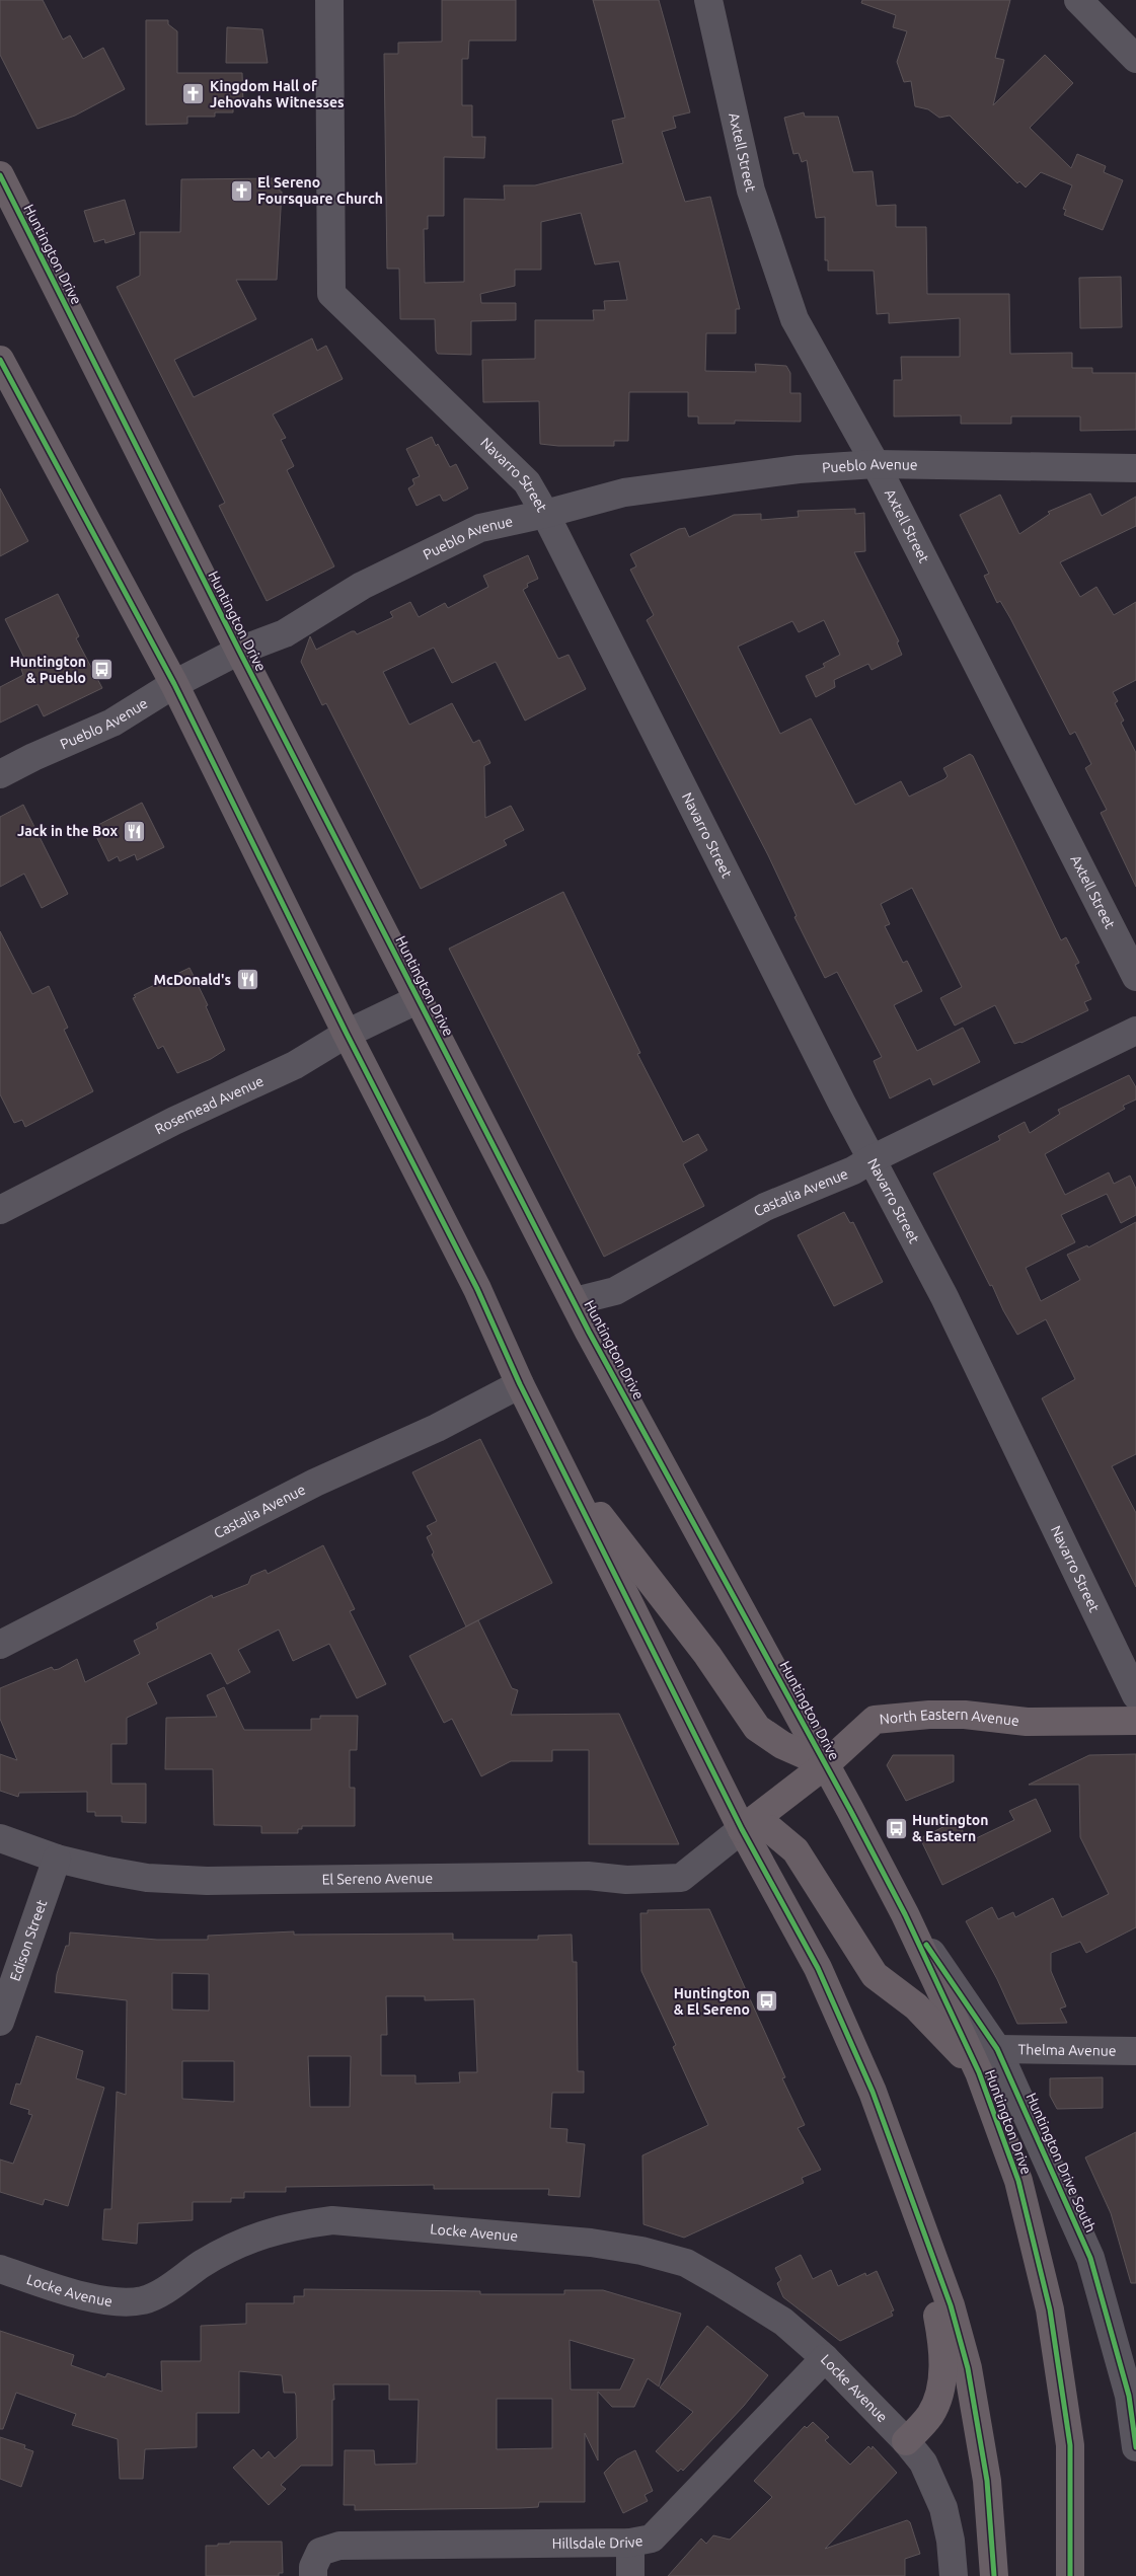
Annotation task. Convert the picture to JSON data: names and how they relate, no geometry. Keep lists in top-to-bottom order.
{
  "streets": {
    "main road": ["Huntington Drive", "North Eastern Avenue"],
    "street": [
      "Axtell Street",
      "Pueblo Avenue",
      "Navarro Street",
      "Rosemead Avenue",
      "Castalia Avenue",
      "El Sereno Avenue",
      "Edison Street",
      "Thelma Avenue",
      "Huntington Drive South",
      "Locke Avenue",
      "Hillsdale Drive"
    ]
  },
  "crossings": [
    ["Axtell Street", "Pueblo Avenue"],
    ["Huntington Drive", "Pueblo Avenue"],
    ["Huntington Drive", "Rosemead Avenue"],
    ["Huntington Drive", "Castalia Avenue"],
    ["Huntington Drive", "North Eastern Avenue"],
    ["Huntington Drive", "Huntington Drive South"],
    ["Pueblo Avenue", "Navarro Street"],
    ["Navarro Street", "Castalia Avenue"],
    ["North Eastern Avenue", "El Sereno Avenue"],
    ["El Sereno Avenue", "Edison Street"],
    ["Thelma Avenue", "Huntington Drive South"],
    ["Locke Avenue", "Hillsdale Drive"]
  ],
  "places": {
    "church": ["Kingdom Hall of Jehovahs Witnesses", "El Sereno Foursquare Church"],
    "bus stop": ["Huntington & Pueblo", "Huntington & Eastern", "Huntington & El Sereno"],
    "restaurant": ["Jack in the Box", "McDonald's"]
  }
}
